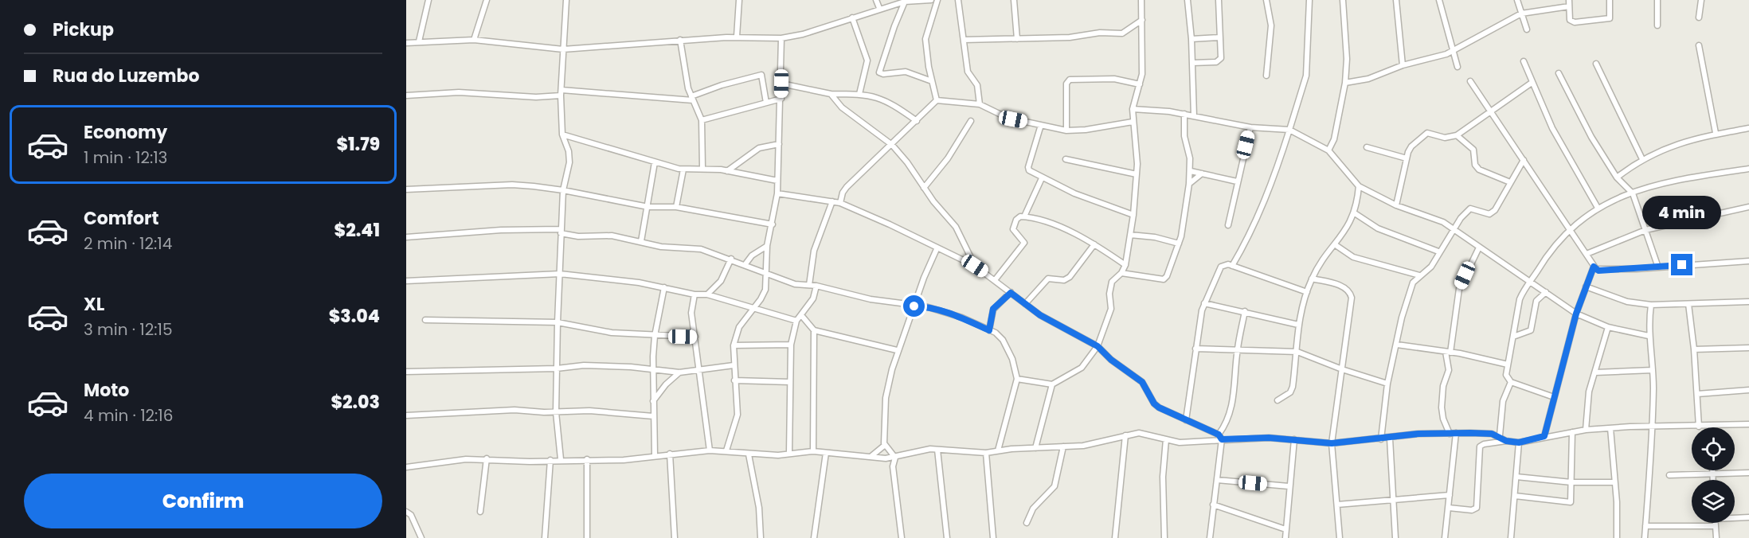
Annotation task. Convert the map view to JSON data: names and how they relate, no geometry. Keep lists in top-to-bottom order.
{
  "page": {
    "banner": ["Pickup", "Rua do Luzembo"],
    "list": [
      {
        "name": "Economy",
        "note": "1 min · 12:13",
        "value": "$1.79"
      },
      {
        "name": "Comfort",
        "note": "2 min · 12:14",
        "value": "$2.41"
      },
      {
        "name": "XL",
        "note": "3 min · 12:15",
        "value": "$3.04"
      },
      {
        "name": "Moto",
        "note": "4 min · 12:16",
        "value": "$2.03"
      }
    ],
    "bubble": "4 min",
    "buttons": "Confirm"
  }
}
